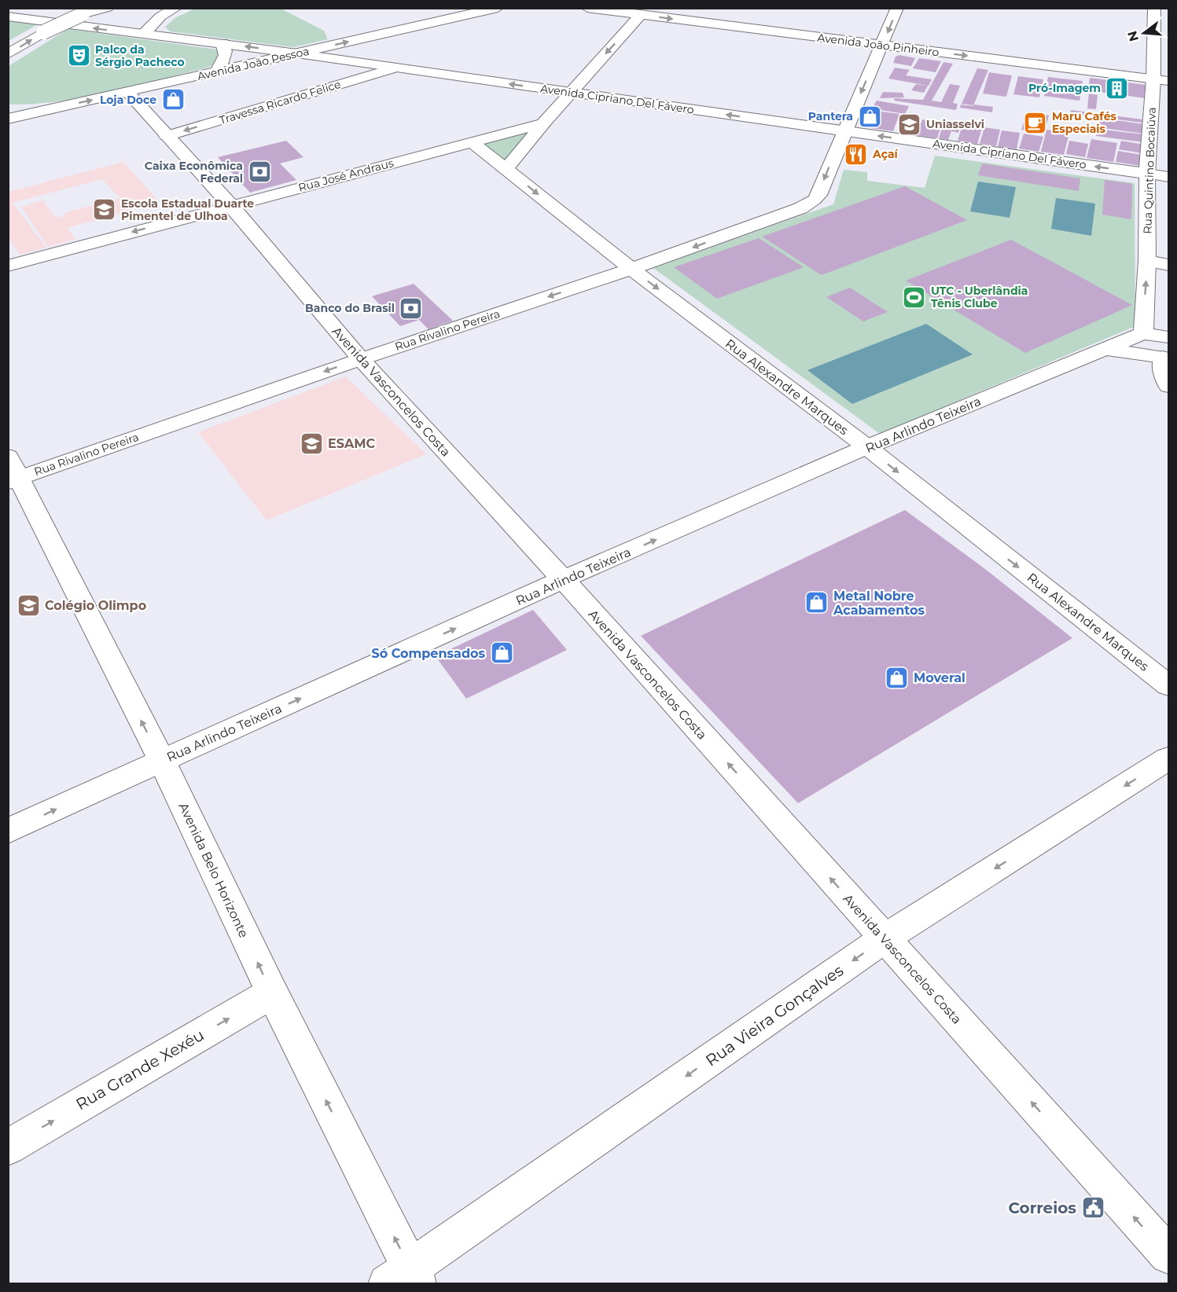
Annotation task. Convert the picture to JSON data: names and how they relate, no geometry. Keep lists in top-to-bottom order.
{
  "streets": {
    "street": [
      "Avenida João Pinheiro",
      "Avenida João Pessoa",
      "Avenida Cipríano Del Fávero",
      "Travessa Ricardo Felice",
      "Rua Quintino Bocaiúva",
      "Rua José Andraus",
      "Rua Rivalino Pereira",
      "Rua Alexandre Marques",
      "Avenida Vasconcelos Costa",
      "Rua Arlindo Teixeira",
      "Avenida Belo Horizonte",
      "Rua Vieira Gonçalves",
      "Rua Grande Xexéu"
    ]
  },
  "crossings": [
    ["Avenida João Pinheiro", "Rua Quintino Bocaiúva"],
    ["Avenida João Pinheiro", "Rua Rivalino Pereira"],
    ["Avenida João Pessoa", "Avenida Cipríano Del Fávero"],
    ["Avenida João Pessoa", "Avenida Vasconcelos Costa"],
    ["Avenida Cipríano Del Fávero", "Travessa Ricardo Felice"],
    ["Avenida Cipríano Del Fávero", "Rua Quintino Bocaiúva"],
    ["Avenida Cipríano Del Fávero", "Rua Rivalino Pereira"],
    ["Travessa Ricardo Felice", "Avenida Vasconcelos Costa"],
    ["Rua Quintino Bocaiúva", "Rua Arlindo Teixeira"],
    ["Rua José Andraus", "Rua Alexandre Marques"],
    ["Rua José Andraus", "Avenida Vasconcelos Costa"],
    ["Rua Rivalino Pereira", "Rua Alexandre Marques"],
    ["Rua Rivalino Pereira", "Avenida Vasconcelos Costa"],
    ["Rua Rivalino Pereira", "Avenida Belo Horizonte"],
    ["Rua Alexandre Marques", "Rua Arlindo Teixeira"],
    ["Avenida Vasconcelos Costa", "Rua Arlindo Teixeira"],
    ["Avenida Vasconcelos Costa", "Rua Vieira Gonçalves"],
    ["Rua Arlindo Teixeira", "Avenida Belo Horizonte"],
    ["Avenida Belo Horizonte", "Rua Vieira Gonçalves"],
    ["Avenida Belo Horizonte", "Rua Grande Xexéu"]
  ],
  "one_way": [
    "Avenida João Pinheiro",
    "Avenida João Pessoa",
    "Avenida Cipríano Del Fávero",
    "Travessa Ricardo Felice",
    "Rua Rivalino Pereira",
    "Rua Alexandre Marques",
    "Avenida Vasconcelos Costa",
    "Rua Arlindo Teixeira",
    "Avenida Belo Horizonte",
    "Rua Vieira Gonçalves",
    "Rua Grande Xexéu"
  ],
  "places": {
    "theatre": ["Palco da Sérgio Pacheco"],
    "building": ["Pró-Imagem"],
    "shop": [
      "Loja Doce",
      "Pantera",
      "Metal Nobre Acabamentos",
      "Só Compensados",
      "Moveral"
    ],
    "cafe": ["Maru Cafés Especiais"],
    "school or university": [
      "Uniasselvi",
      "Escola Estadual Duarte Pimentel de Ulhoa",
      "ESAMC",
      "Colégio Olimpo"
    ],
    "restaurant": ["Açaí"],
    "bank": ["Caixa Econômica Federal", "Banco do Brasil"],
    "sports": ["UTC - Uberlândia Tênis Clube"],
    "public building": ["Correios"]
  },
  "north": "left"
}
